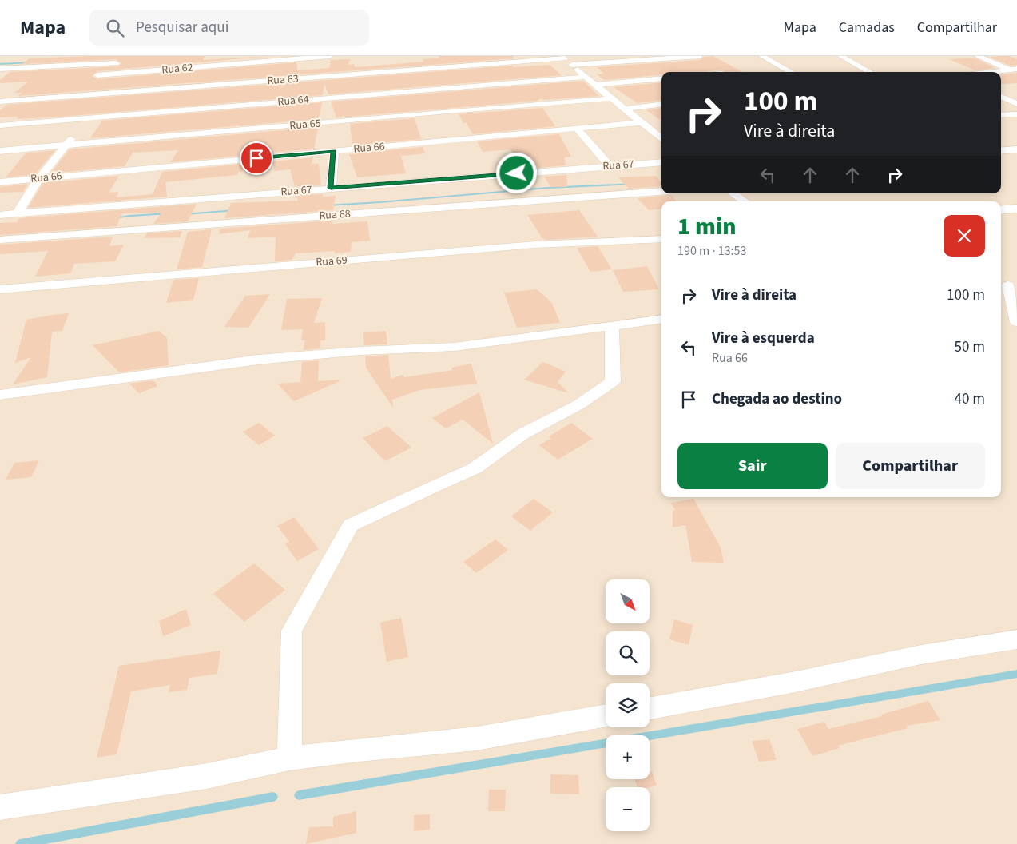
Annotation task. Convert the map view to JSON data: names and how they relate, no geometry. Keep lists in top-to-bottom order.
{
  "streets": {
    "street": [
      "Rua 62",
      "Rua 63",
      "Rua 64",
      "Rua 65",
      "Rua 66",
      "Rua 67",
      "Rua 68",
      "Rua 69"
    ]
  },
  "crossings": [
    ["Rua 63", "Rua 64"]
  ],
  "north": "bottom right",
  "page": {
    "header": "Mapa",
    "search": "Pesquisar aqui",
    "nav": ["Mapa", "Camadas", "Compartilhar"],
    "turn": ["100 m", "Vire à direita"],
    "heading": ["1 min", "190 m · 13:53"],
    "list": [
      {
        "name": "Vire à direita",
        "value": "100 m"
      },
      {
        "name": "Vire à esquerda",
        "note": "Rua 66",
        "value": "50 m"
      },
      {
        "name": "Chegada ao destino",
        "value": "40 m"
      }
    ],
    "buttons": ["Sair", "Compartilhar"],
    "map_buttons": ["+", "−"]
  }
}
